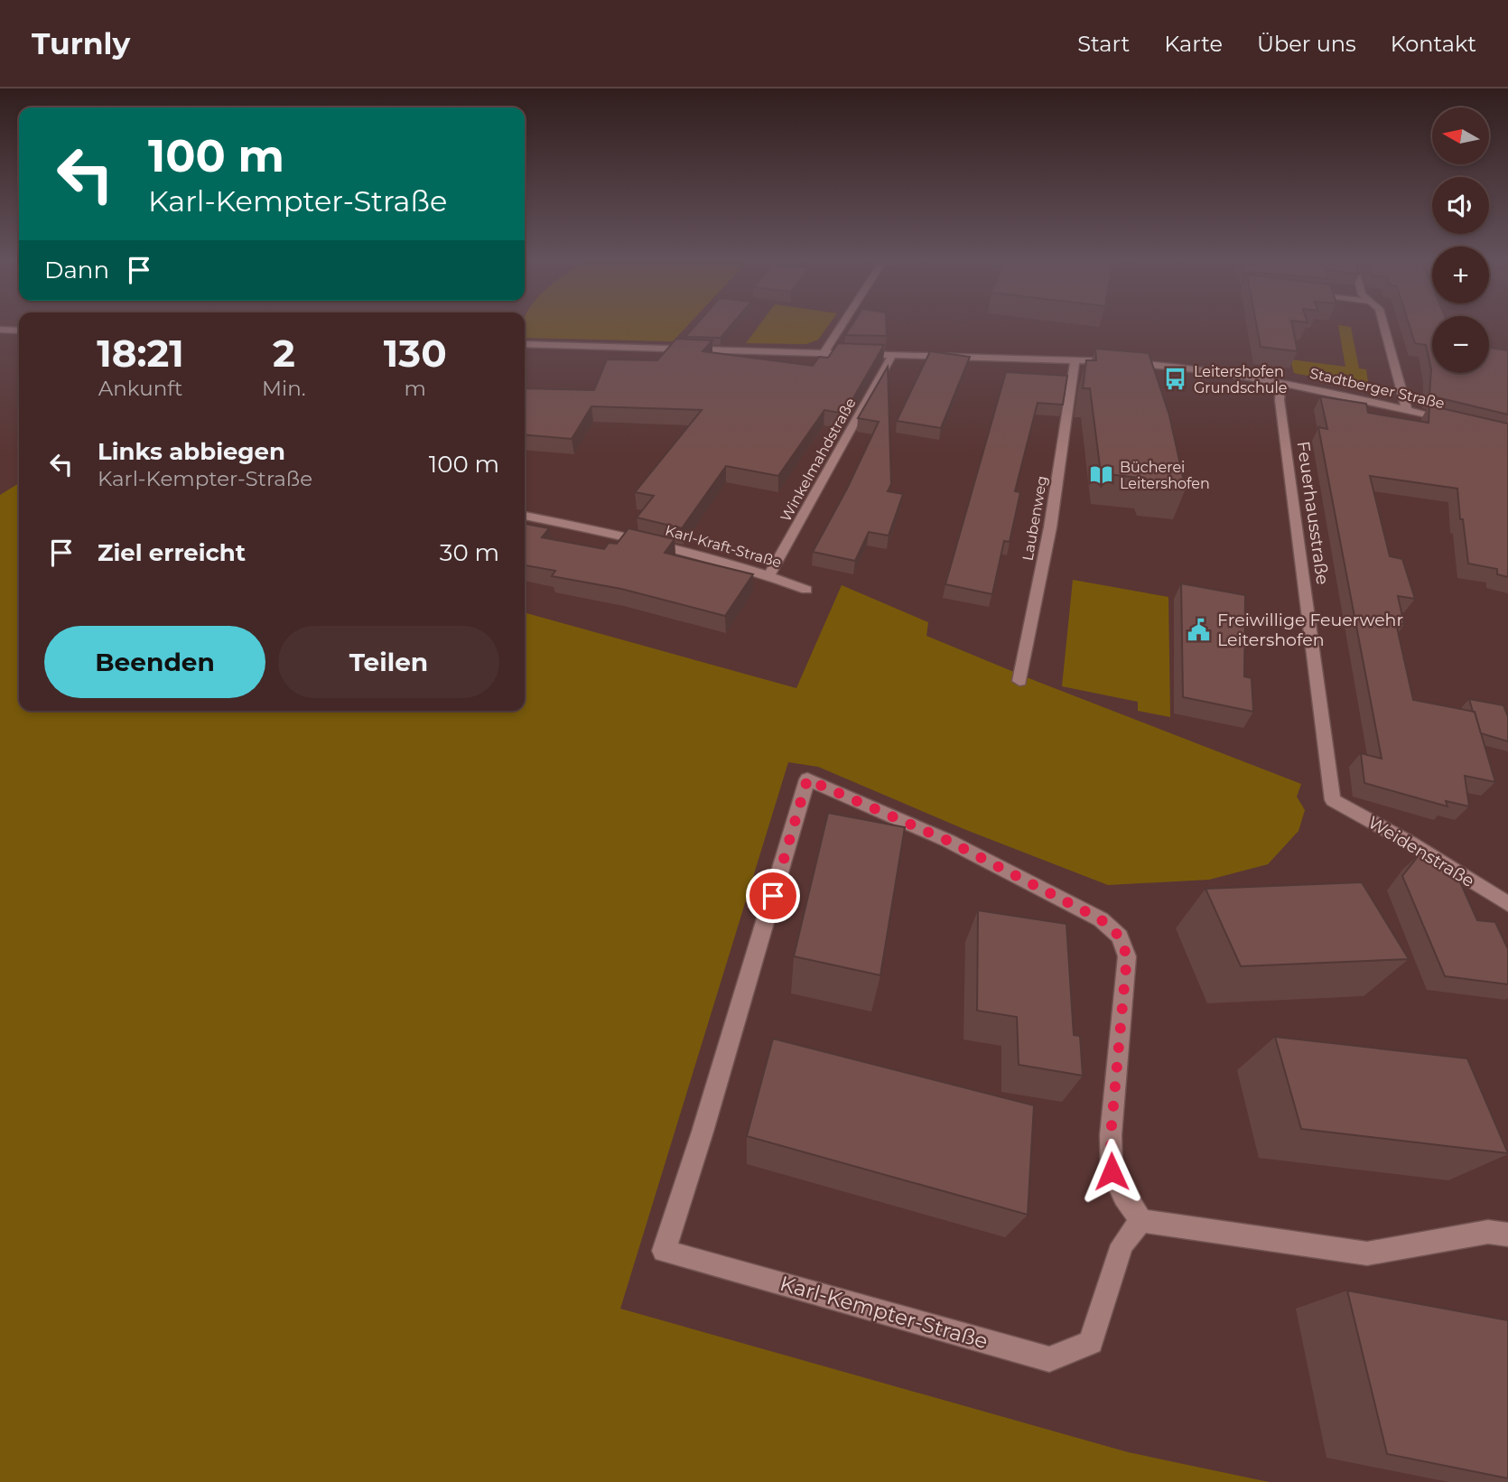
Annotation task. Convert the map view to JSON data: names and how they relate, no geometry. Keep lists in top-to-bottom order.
{
  "streets": {
    "street": [
      "Stadtberger Straße",
      "Winkelmahdstraße",
      "Feuerhausstraße",
      "Laubenweg",
      "Karl-Kraft-Straße",
      "Weidenstraße",
      "Karl-Kempter-Straße"
    ]
  },
  "crossings": [
    ["Stadtberger Straße", "Winkelmahdstraße"],
    ["Stadtberger Straße", "Feuerhausstraße"],
    ["Stadtberger Straße", "Laubenweg"],
    ["Winkelmahdstraße", "Karl-Kraft-Straße"],
    ["Feuerhausstraße", "Weidenstraße"]
  ],
  "places": {
    "bus stop": ["Leitershofen Grundschule"],
    "library": ["Bücherei Leitershofen"],
    "public building": ["Freiwillige Feuerwehr Leitershofen"]
  },
  "north": "left",
  "page": {
    "header": "Turnly",
    "nav": [
      "Start",
      "Karte",
      "Über uns",
      "Kontakt"
    ],
    "map_buttons": ["+", "−"],
    "turn": ["100 m", "Karl-Kempter-Straße"],
    "then": "Dann",
    "eta": [
      "18:21",
      "Ankunft",
      "2",
      "Min.",
      "130",
      "m"
    ],
    "list": [
      {
        "name": "Links abbiegen",
        "note": "Karl-Kempter-Straße",
        "value": "100 m"
      },
      {
        "name": "Ziel erreicht",
        "value": "30 m"
      }
    ],
    "buttons": ["Beenden", "Teilen"]
  }
}
